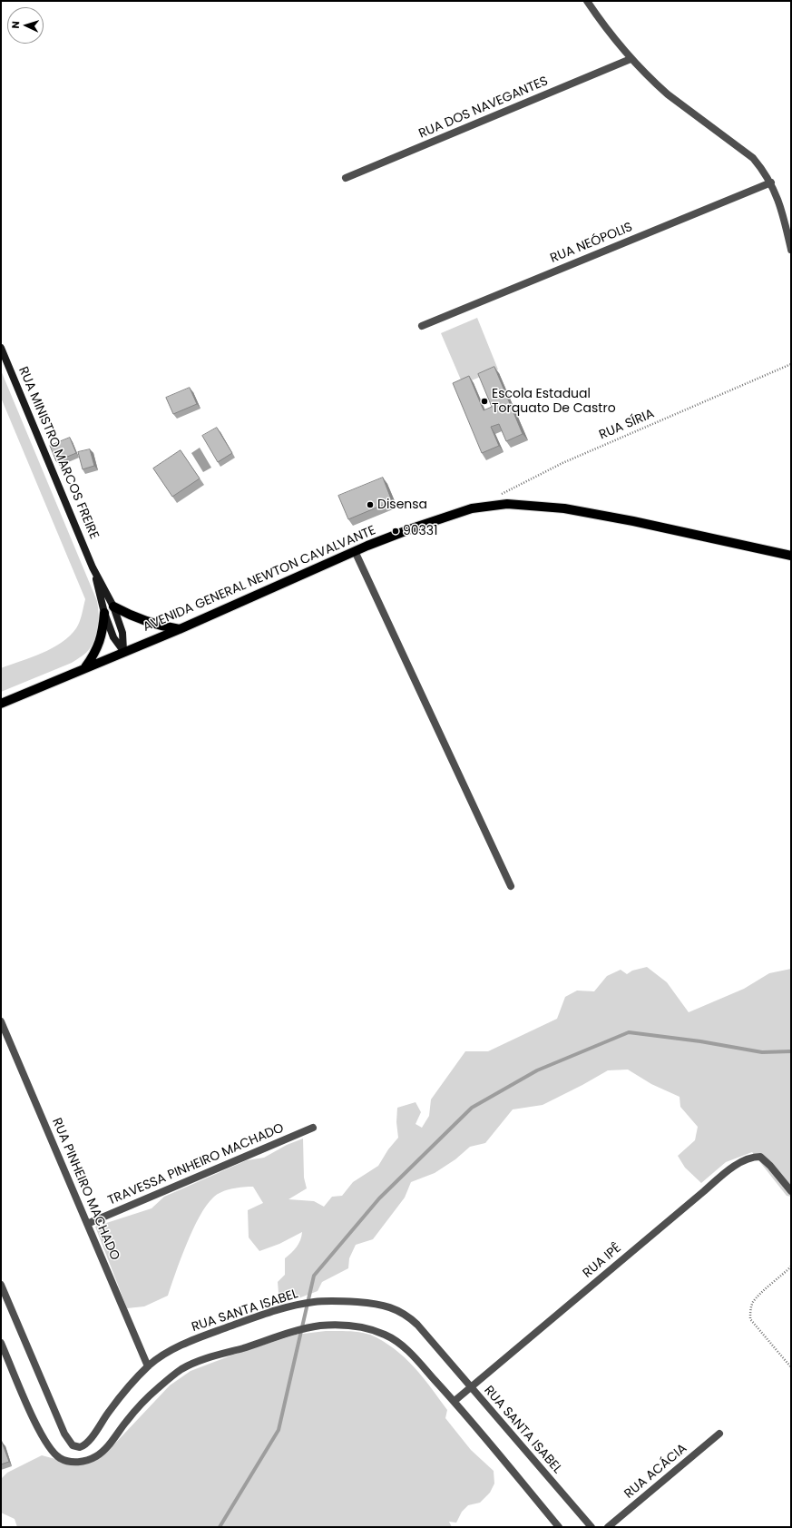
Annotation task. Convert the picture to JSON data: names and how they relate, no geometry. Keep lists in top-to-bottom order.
{
  "streets": {
    "main road": ["RUA MINISTRO MARCOS FREIRE", "AVENIDA GENERAL NEWTON CAVALVANTE"],
    "street": [
      "RUA DOS NAVEGANTES",
      "RUA NEÓPOLIS",
      "TRAVESSA PINHEIRO MACHADO",
      "RUA PINHEIRO MACHADO",
      "RUA IPÊ",
      "RUA SANTA ISABEL",
      "RUA ACÁCIA"
    ],
    "path": ["RUA SÍRIA"]
  },
  "crossings": [
    ["RUA MINISTRO MARCOS FREIRE", "AVENIDA GENERAL NEWTON CAVALVANTE"],
    ["TRAVESSA PINHEIRO MACHADO", "RUA PINHEIRO MACHADO"],
    ["RUA PINHEIRO MACHADO", "RUA SANTA ISABEL"],
    ["RUA IPÊ", "RUA SANTA ISABEL"]
  ],
  "places": ["Escola Estadual Torquato De Castro", "Disensa", "90331"],
  "north": "left"
}
